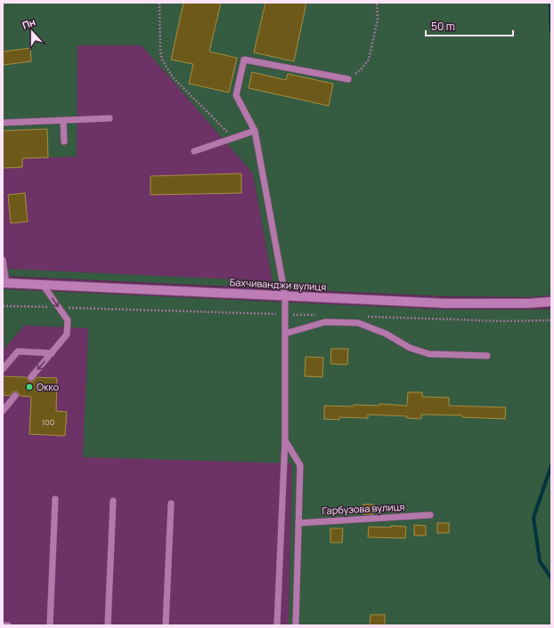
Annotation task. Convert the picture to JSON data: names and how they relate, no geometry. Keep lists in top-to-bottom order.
{
  "streets": {
    "street": ["Бахчиванджи вулиця"],
    "lane": ["Гарбузова вулиця"]
  },
  "places": ["Окко"],
  "house_numbers": ["100"],
  "scale_bar": "50 m",
  "north": "top"
}
